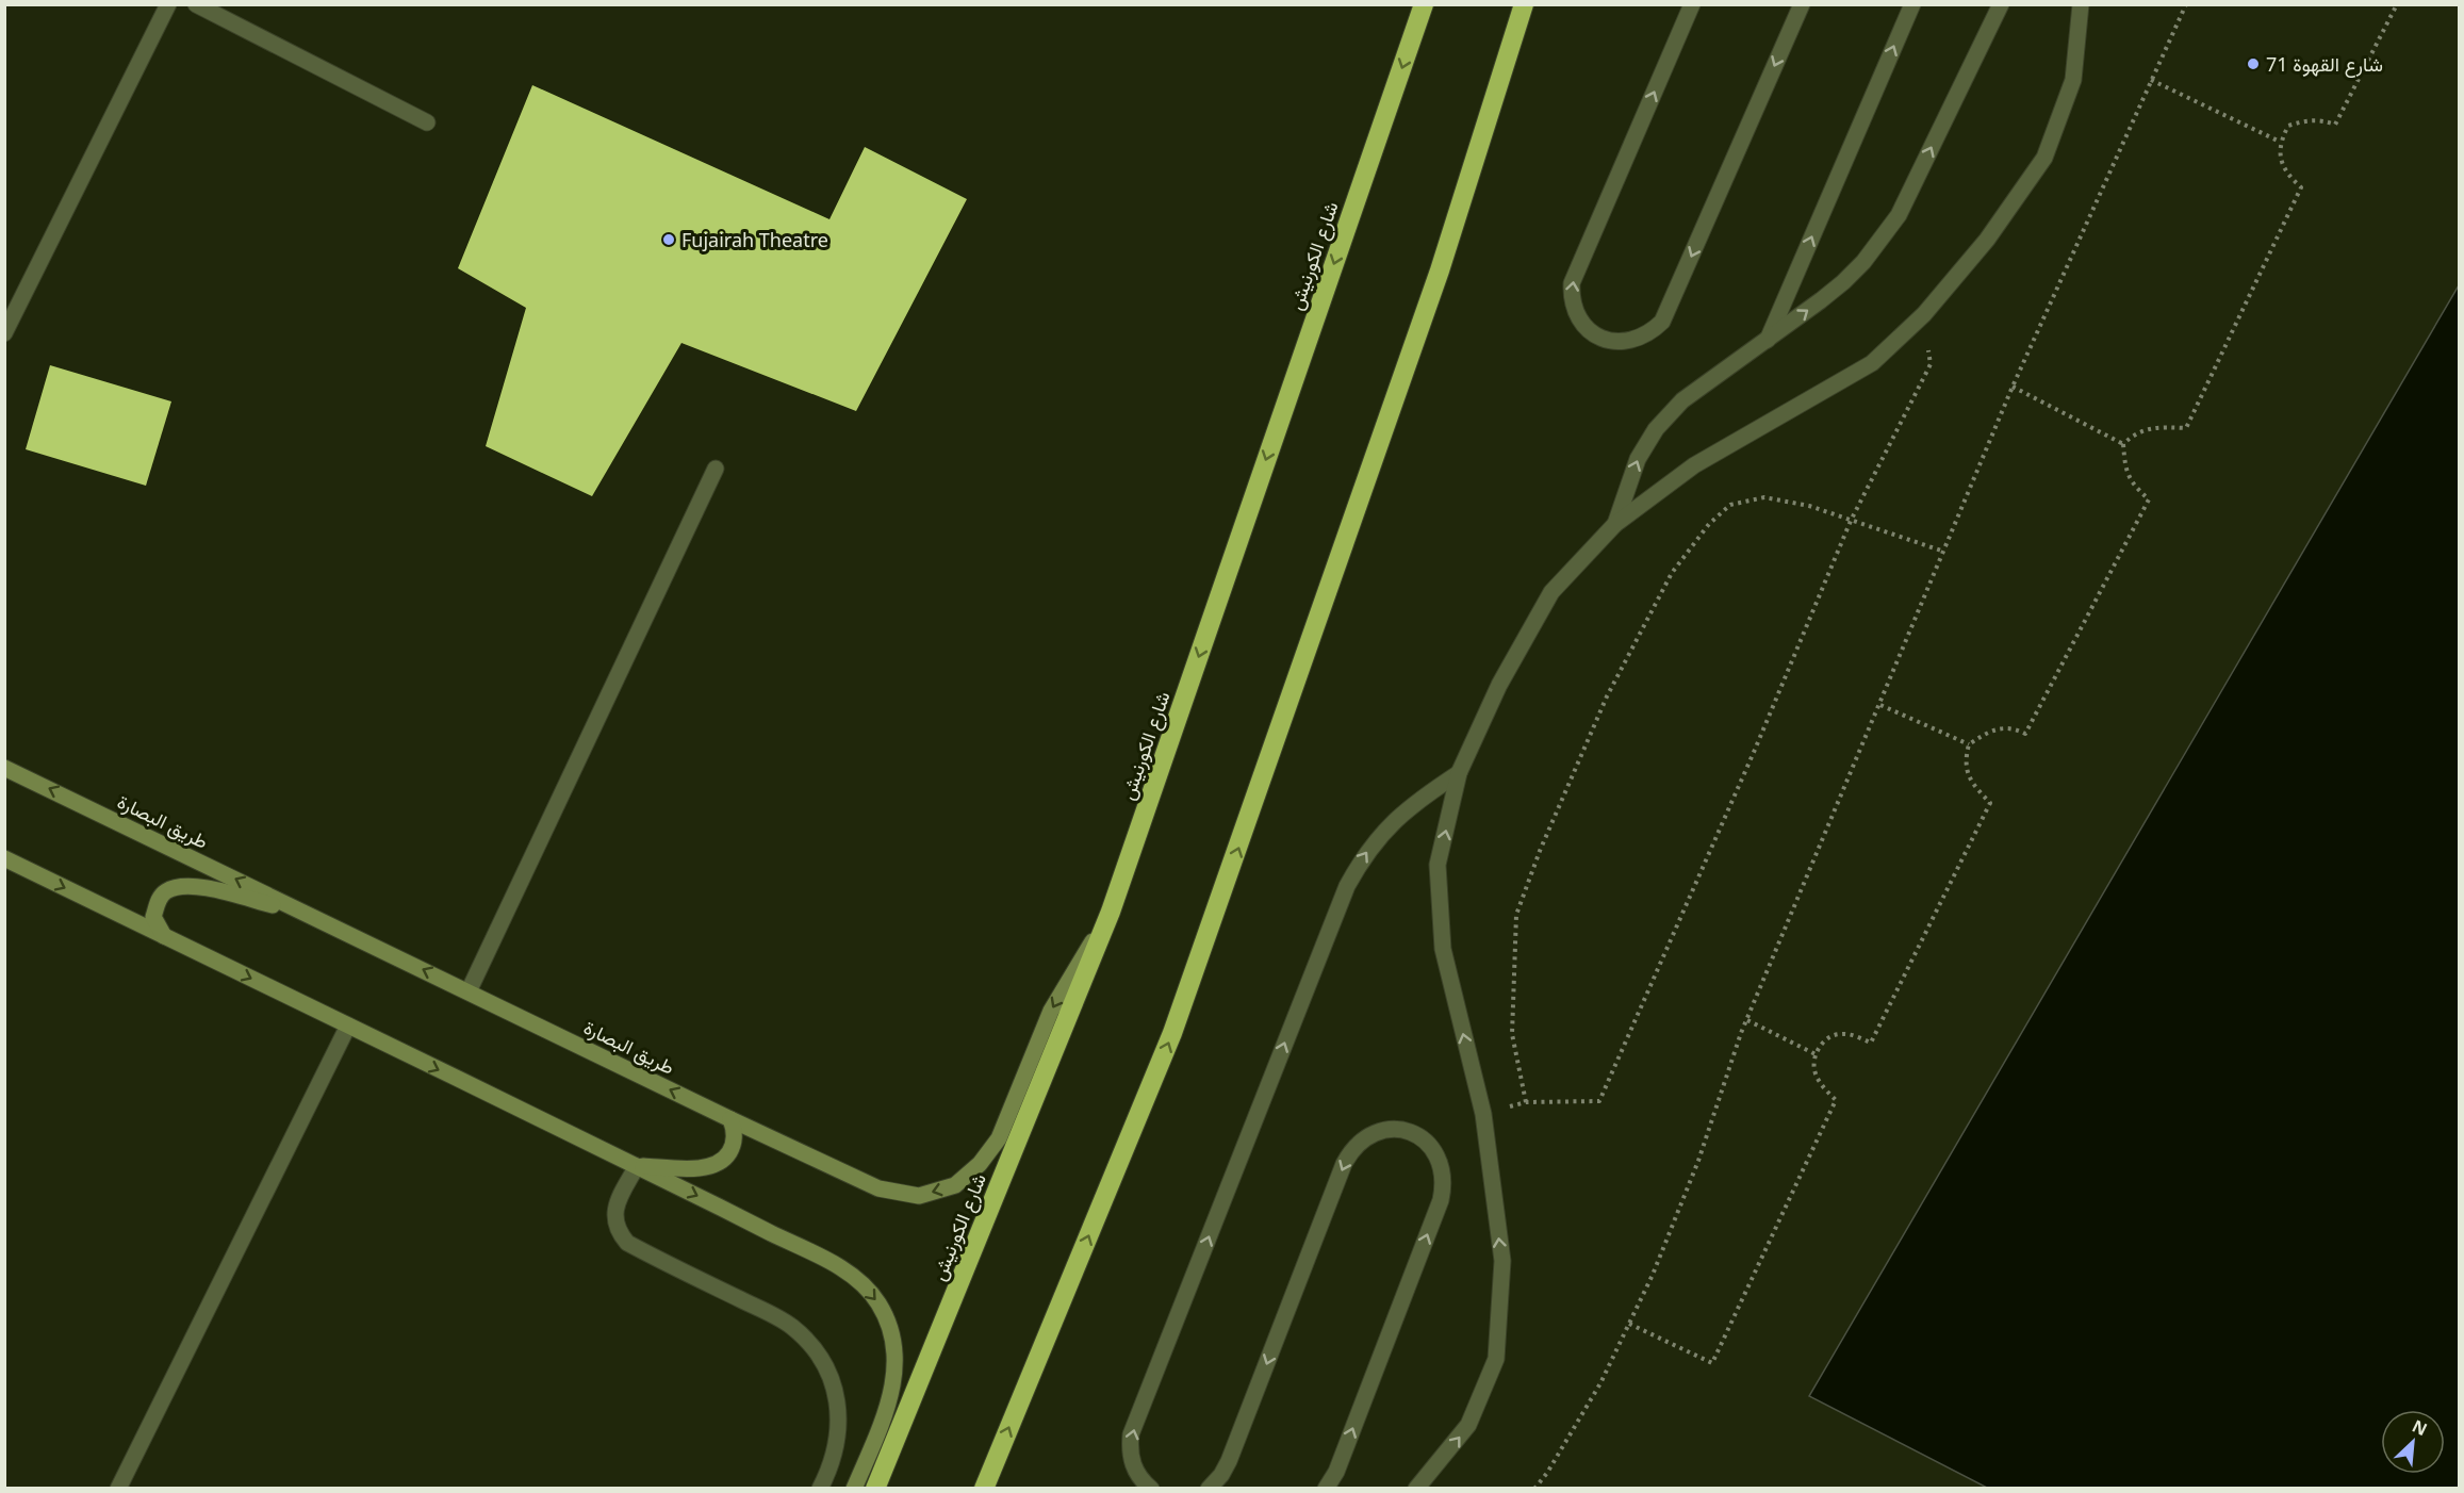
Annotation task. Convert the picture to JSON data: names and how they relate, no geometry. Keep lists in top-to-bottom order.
{
  "streets": {
    "highway": ["شارع الكورنيش"],
    "street": ["طريق البصارة"]
  },
  "crossings": [
    ["شارع الكورنيش", "طريق البصارة"]
  ],
  "places": ["شارع القهوة 71", "Fujairah Theatre"],
  "north": "top right"
}
